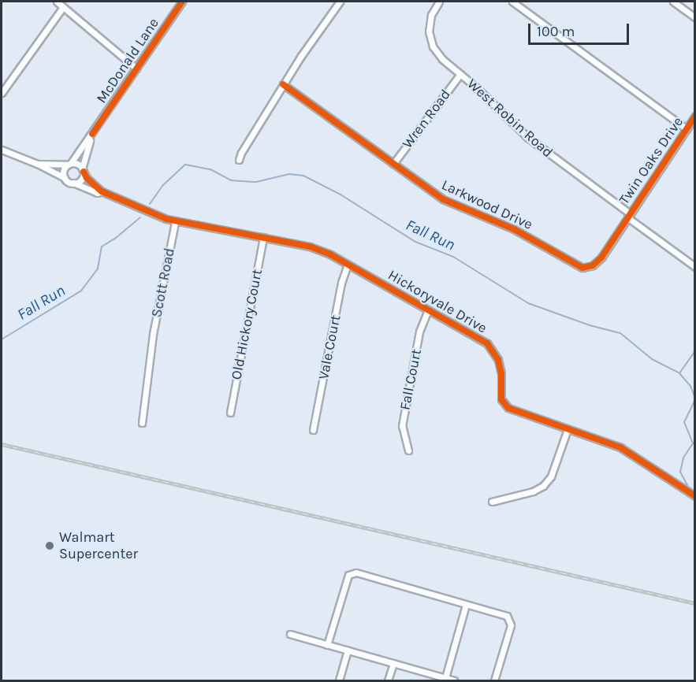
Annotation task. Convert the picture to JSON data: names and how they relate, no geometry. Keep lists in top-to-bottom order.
{
  "streets": {
    "street": [
      "McDonald Lane",
      "West Robin Road",
      "Wren Road",
      "Twin Oaks Drive",
      "Larkwood Drive",
      "Scott Road",
      "Hickoryvale Drive",
      "Old Hickory Court",
      "Vale Court",
      "Fall Court"
    ]
  },
  "crossings": [
    ["West Robin Road", "Wren Road"],
    ["West Robin Road", "Twin Oaks Drive"],
    ["West Robin Road", "Larkwood Drive"],
    ["Wren Road", "Larkwood Drive"],
    ["Twin Oaks Drive", "Larkwood Drive"],
    ["Scott Road", "Hickoryvale Drive"],
    ["Hickoryvale Drive", "Old Hickory Court"],
    ["Hickoryvale Drive", "Vale Court"],
    ["Hickoryvale Drive", "Fall Court"]
  ],
  "water": ["Fall Run"],
  "places": ["Walmart Supercenter"],
  "scale_bar": "100 m"
}
